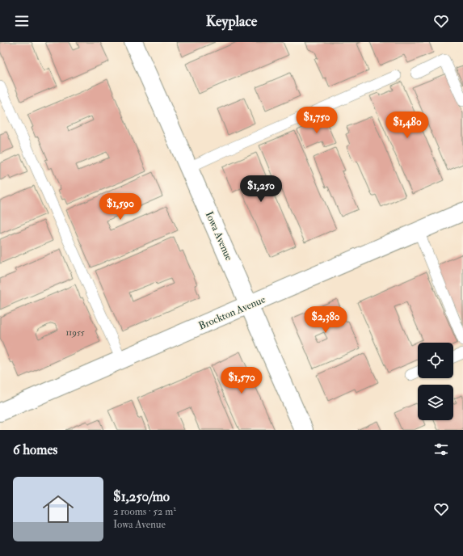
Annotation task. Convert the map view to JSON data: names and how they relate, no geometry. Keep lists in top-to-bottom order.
{
  "streets": {
    "street": ["Iowa Avenue", "Brockton Avenue"]
  },
  "crossings": [
    ["Iowa Avenue", "Brockton Avenue"]
  ],
  "house_numbers": ["11955"],
  "page": {
    "header": "Keyplace",
    "price": [
      "$1,750",
      "$1,480",
      "$1,250",
      "$1,590",
      "$2,380",
      "$1,570"
    ],
    "heading": "6 homes",
    "list": [
      {
        "name": "$1,250/mo",
        "note": "2 rooms · 52 m² · Iowa Avenue"
      }
    ]
  }
}
